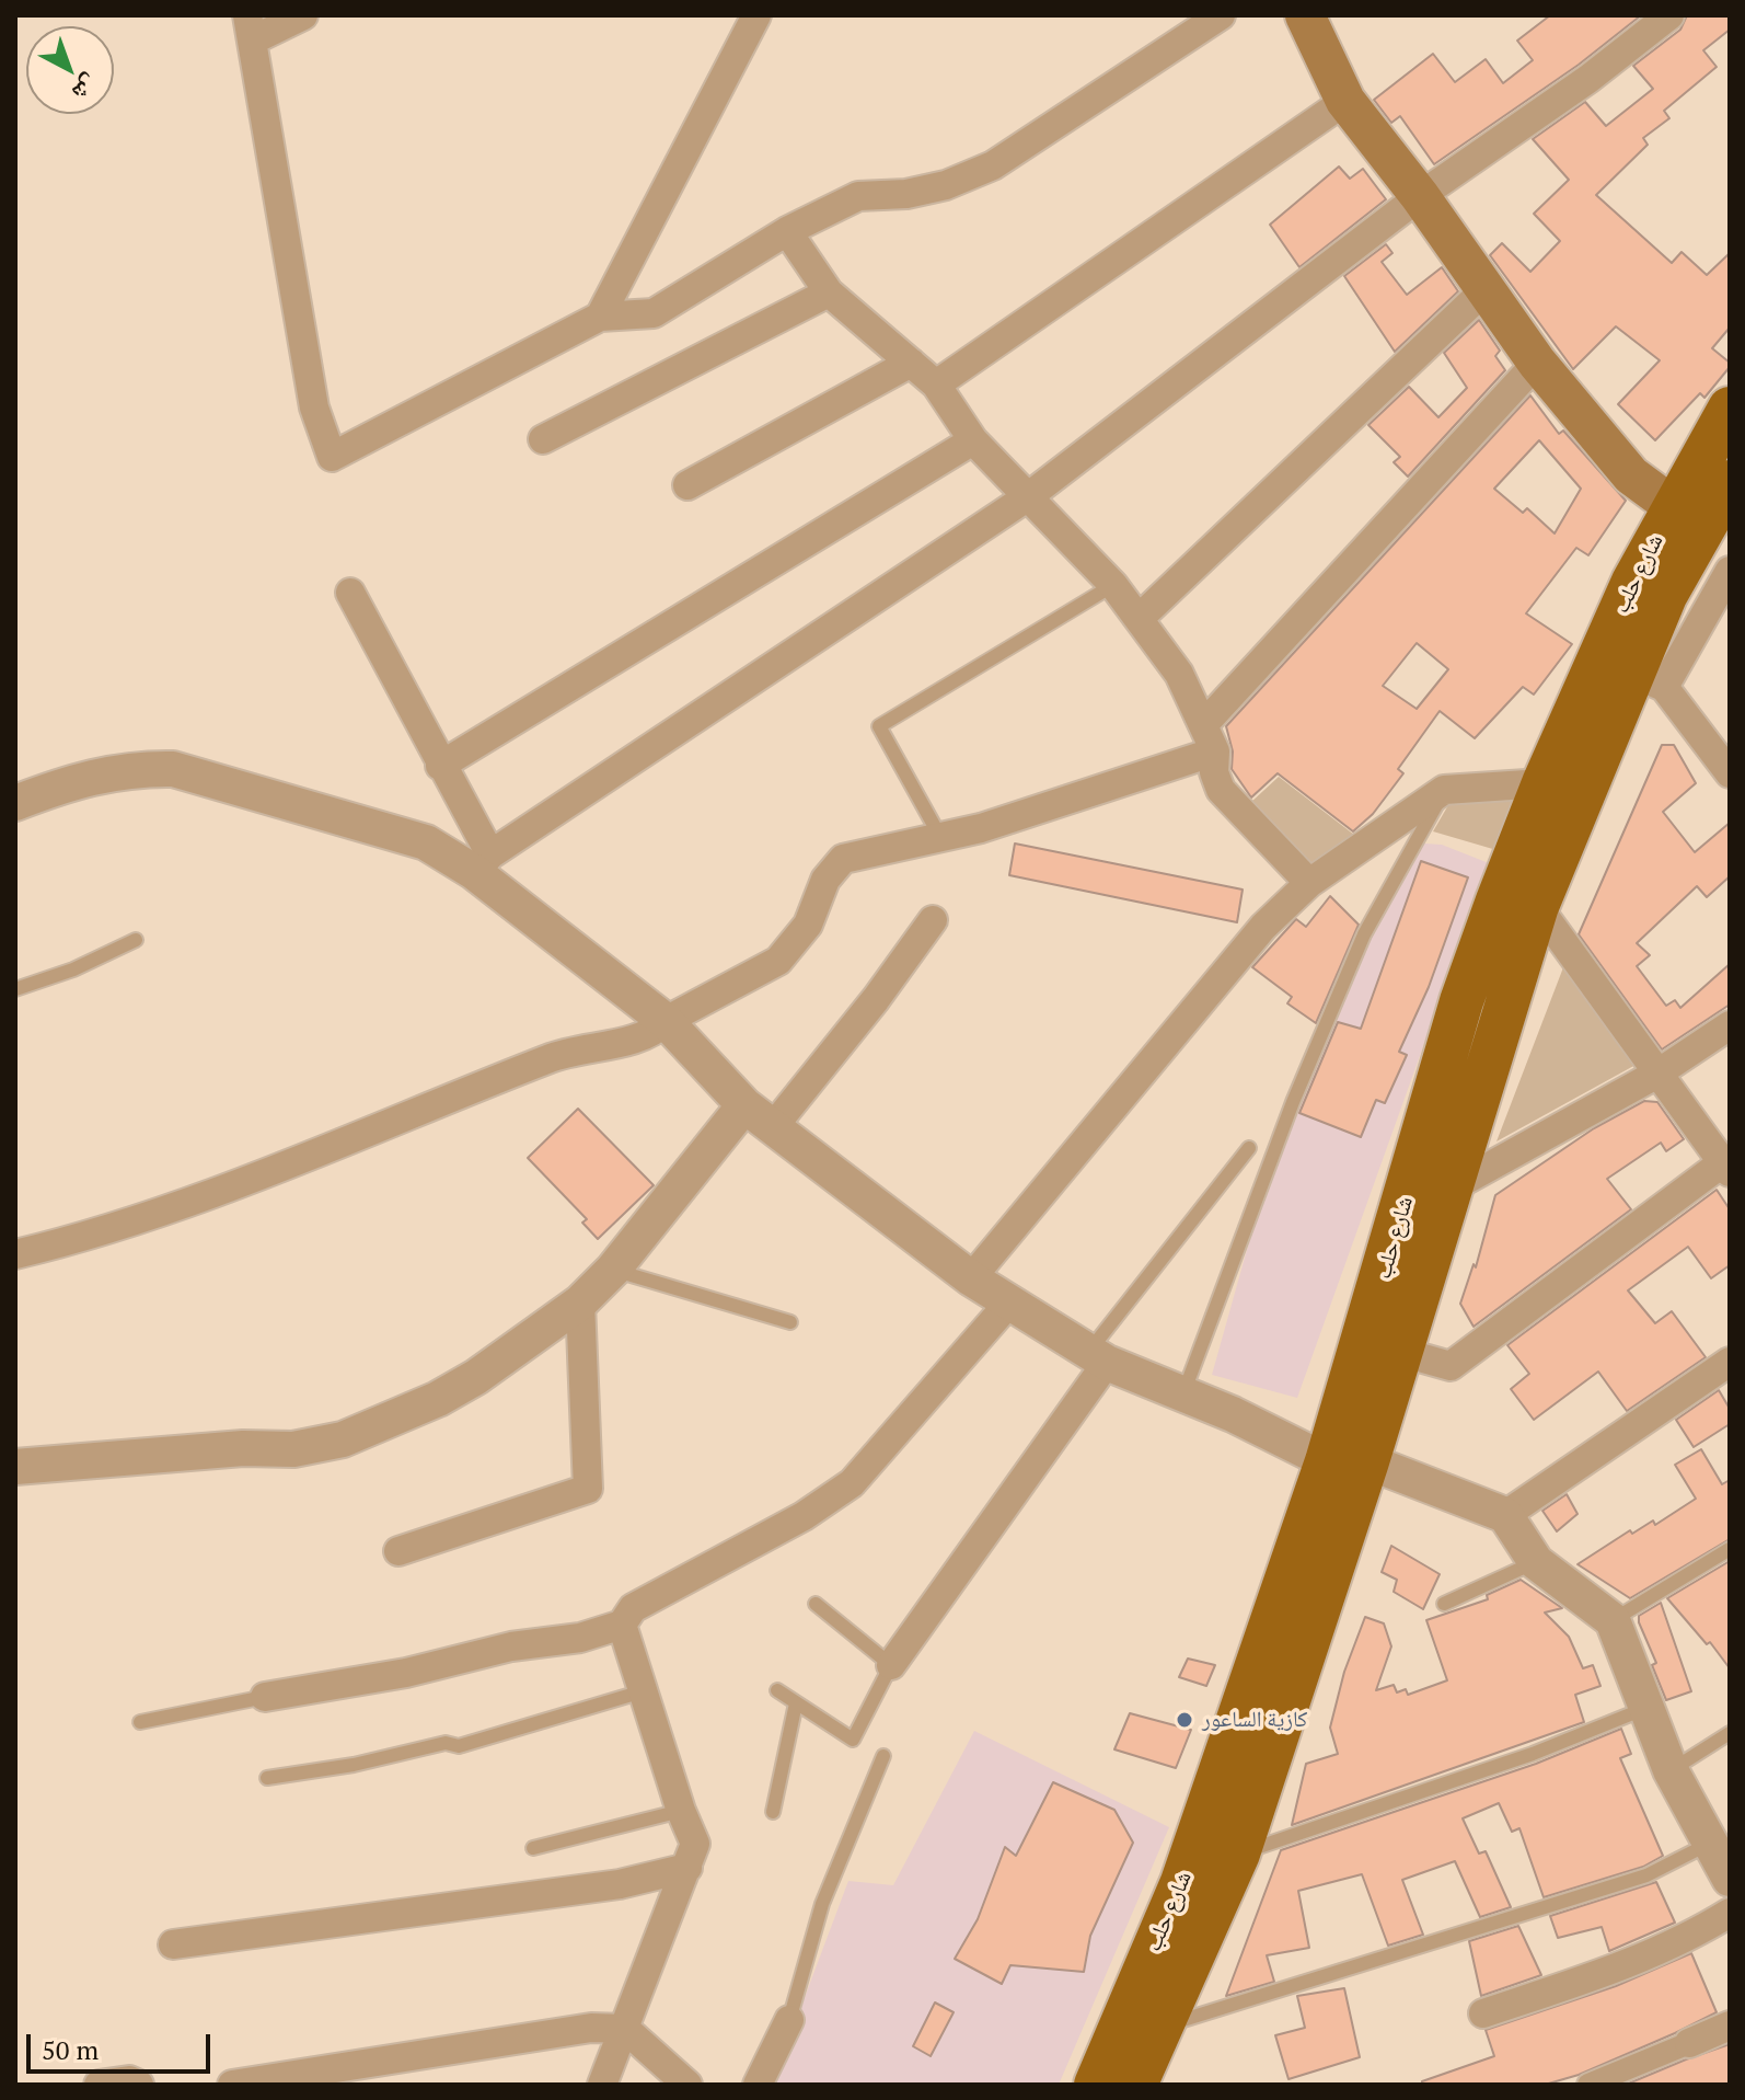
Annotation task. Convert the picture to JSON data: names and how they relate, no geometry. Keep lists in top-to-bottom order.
{
  "streets": {
    "main road": ["شارع حلب"]
  },
  "places": ["كازية الساعور"],
  "scale_bar": "50 m",
  "north": "bottom right"
}
